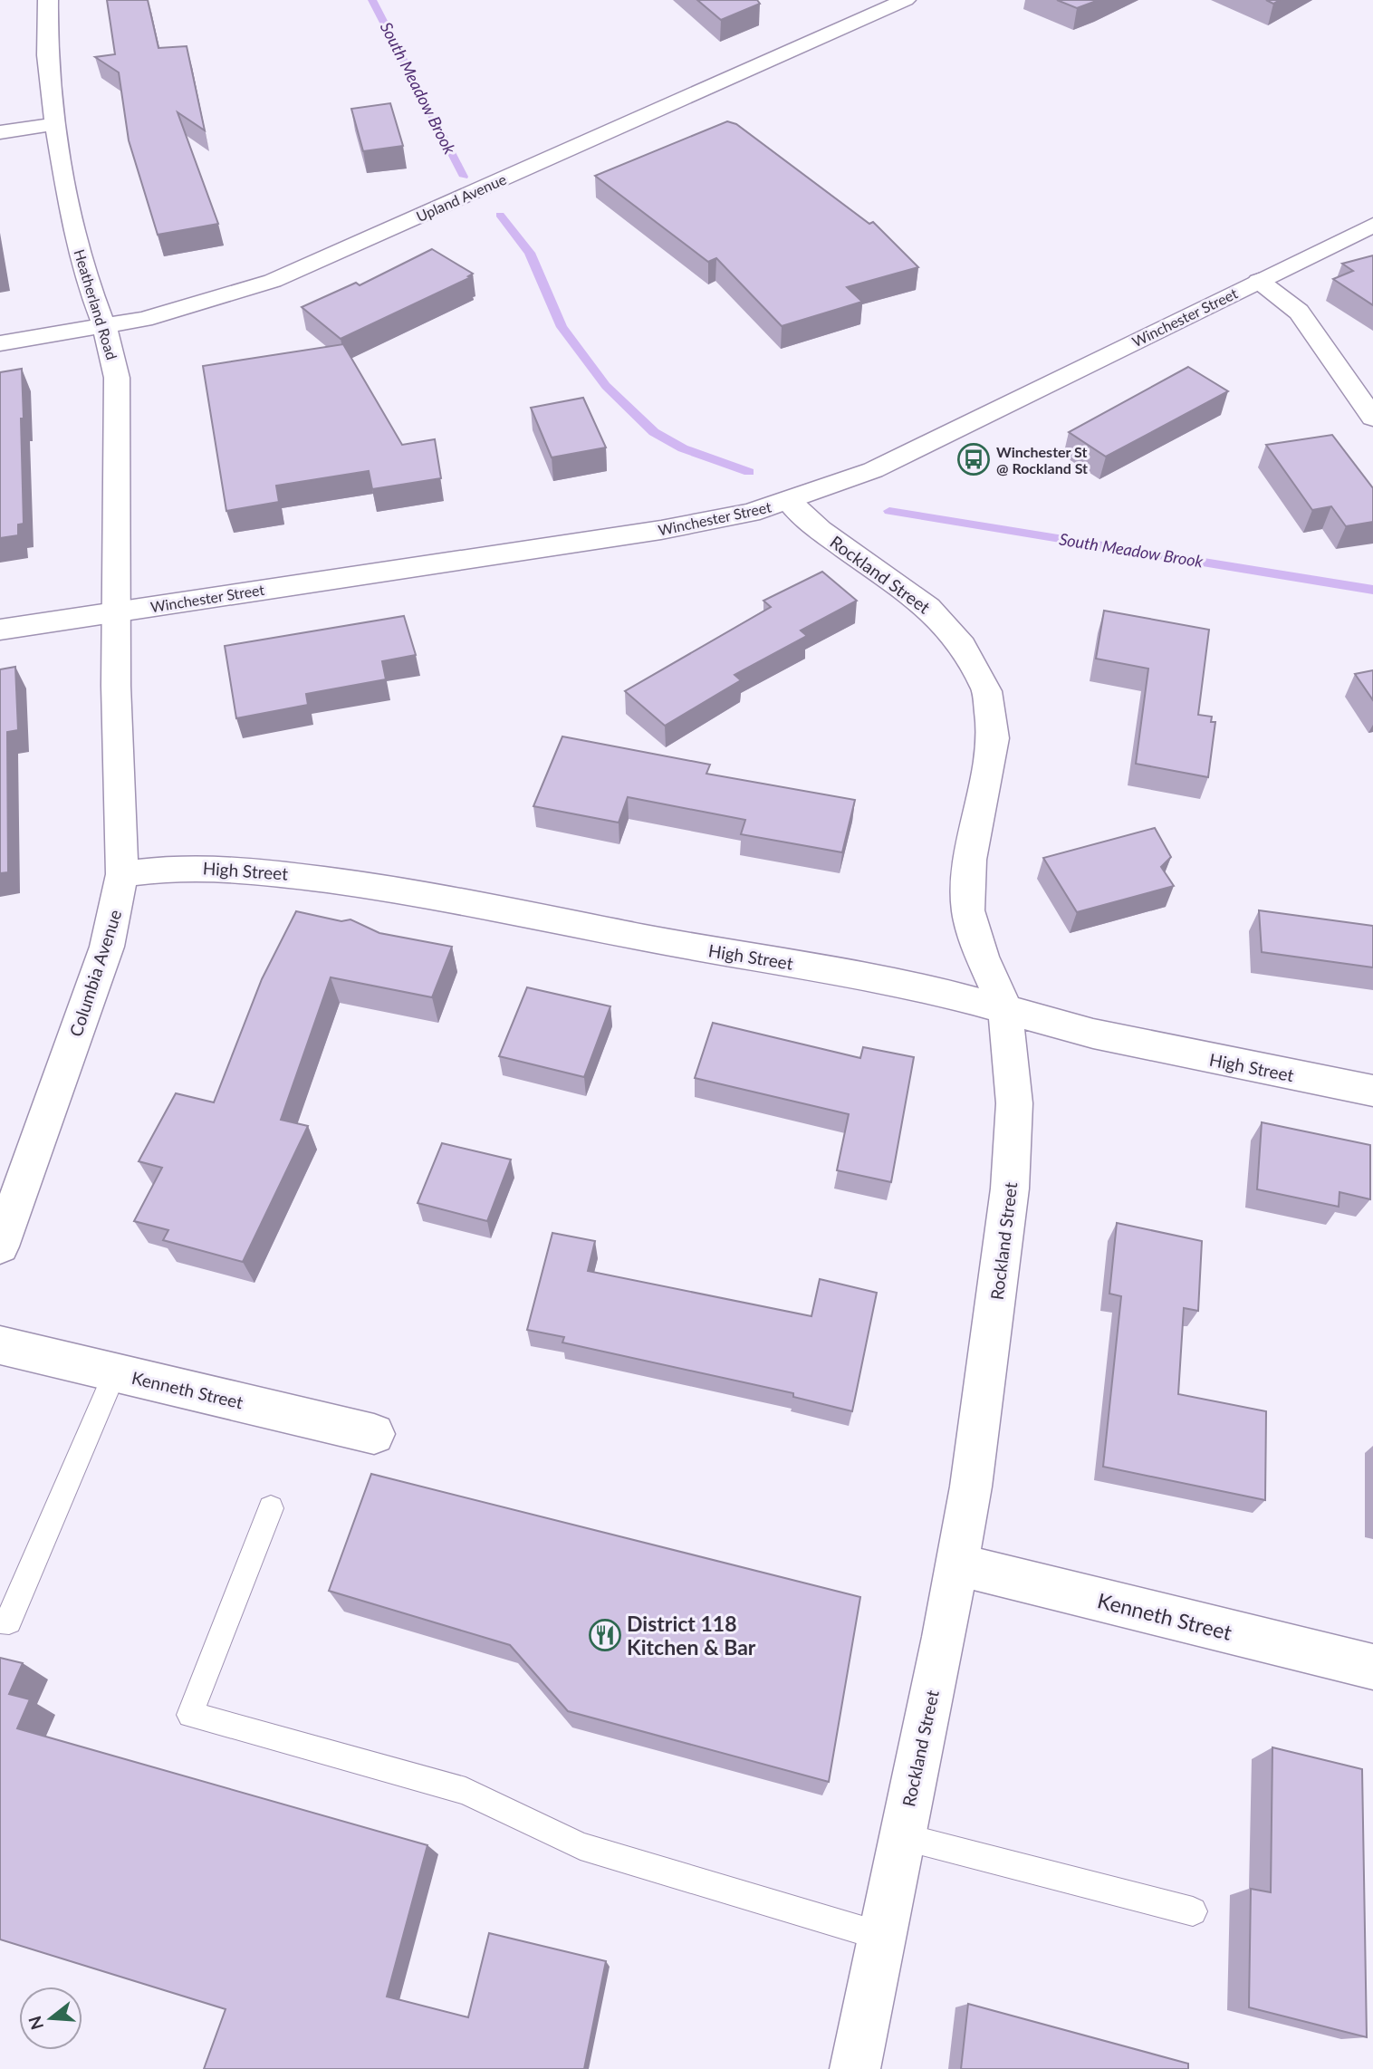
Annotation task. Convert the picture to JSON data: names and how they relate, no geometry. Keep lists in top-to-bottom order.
{
  "streets": {
    "street": [
      "Upland Avenue",
      "Heatherland Road",
      "Winchester Street",
      "Rockland Street",
      "High Street",
      "Columbia Avenue",
      "Kenneth Street"
    ]
  },
  "crossings": [
    ["Upland Avenue", "Heatherland Road"],
    ["Heatherland Road", "Winchester Street"],
    ["Heatherland Road", "Columbia Avenue"],
    ["Winchester Street", "Rockland Street"],
    ["Winchester Street", "Columbia Avenue"],
    ["Rockland Street", "High Street"],
    ["Rockland Street", "Kenneth Street"],
    ["High Street", "Columbia Avenue"]
  ],
  "water": ["South Meadow Brook"],
  "places": {
    "bus stop": ["Winchester St @ Rockland St"],
    "restaurant": ["District 118 Kitchen & Bar"]
  },
  "north": "left"
}
